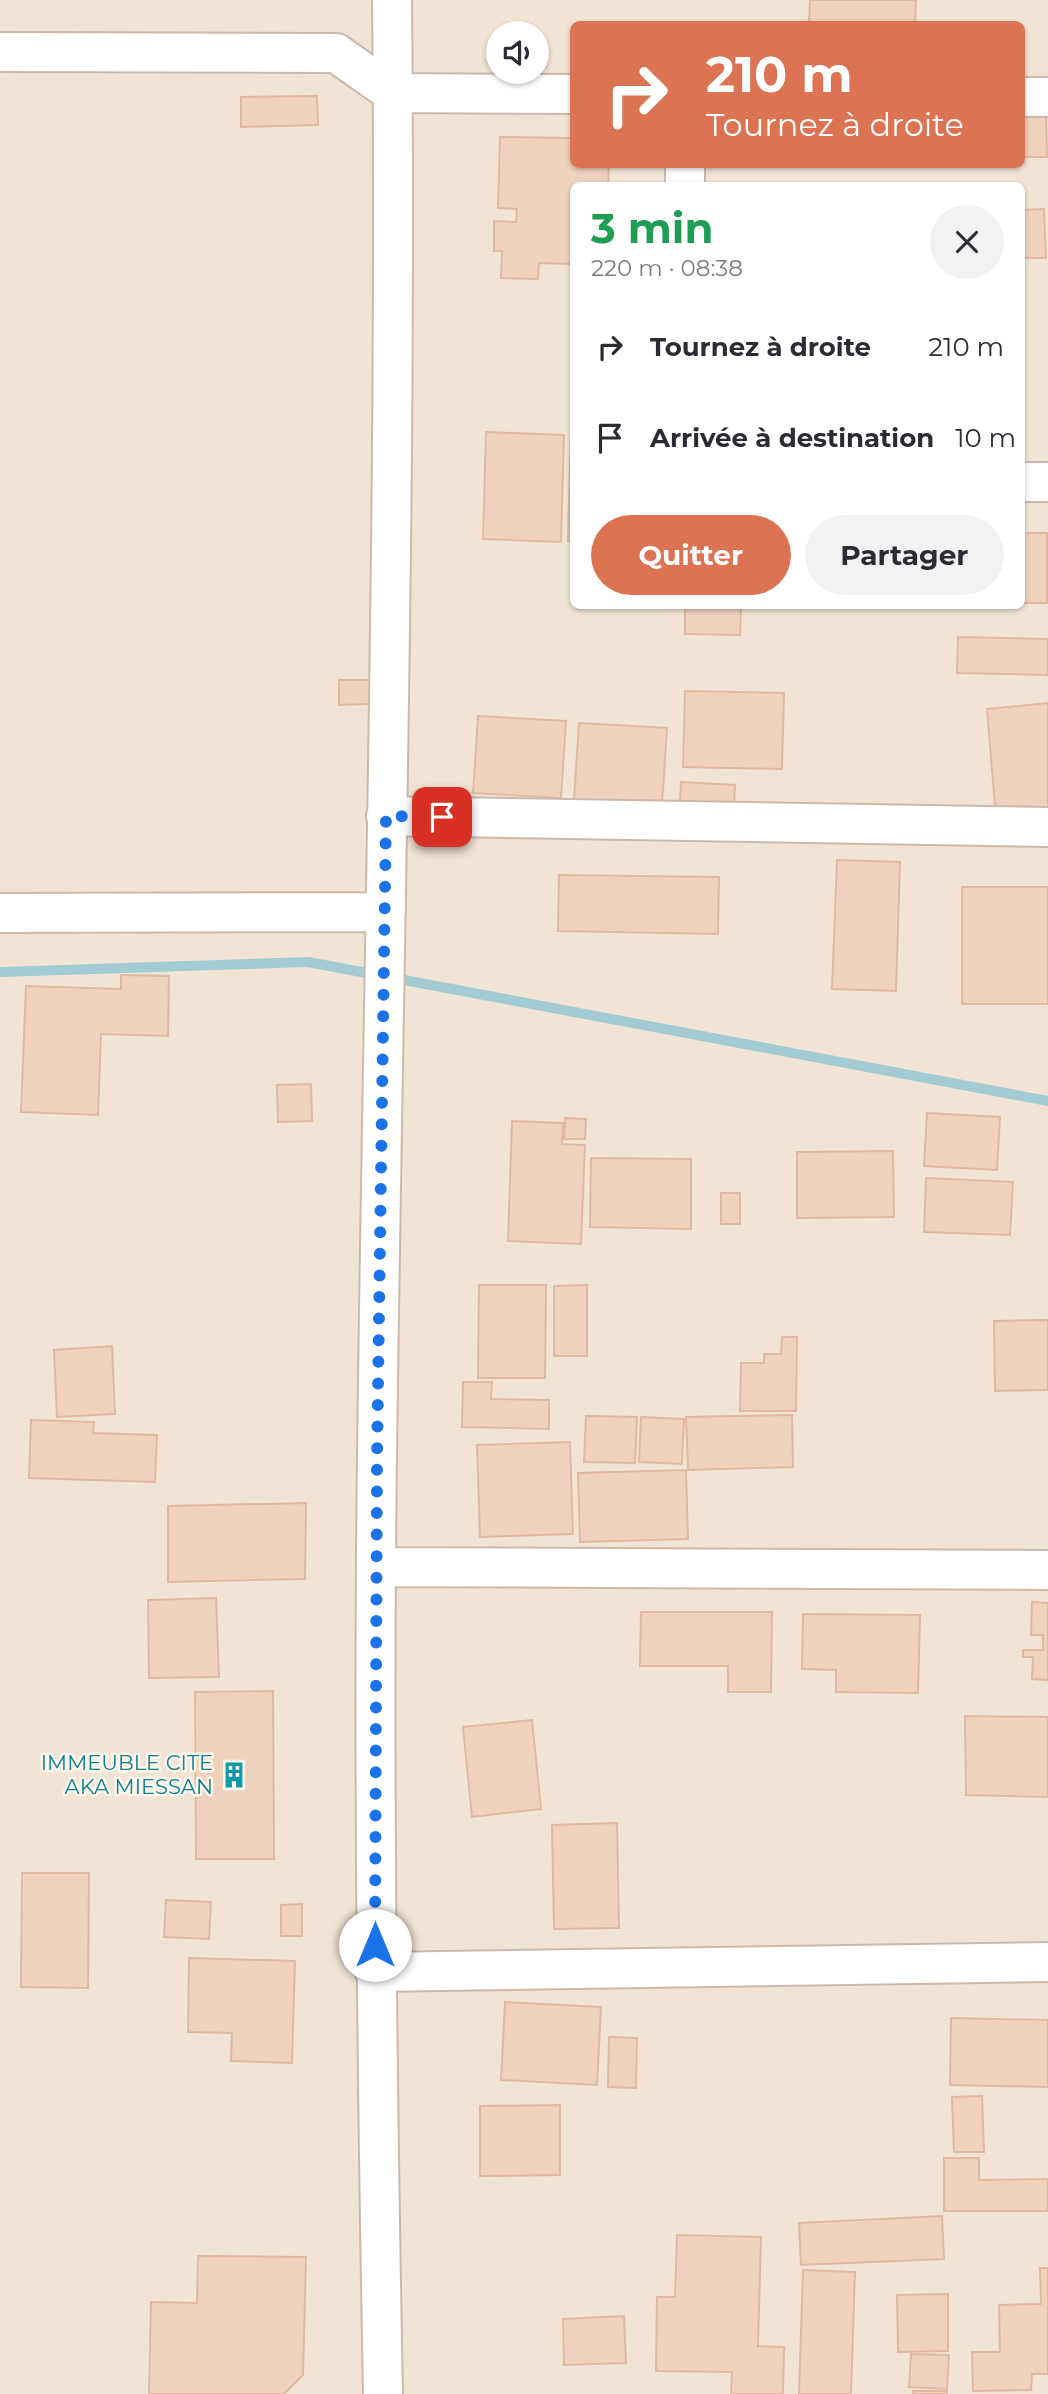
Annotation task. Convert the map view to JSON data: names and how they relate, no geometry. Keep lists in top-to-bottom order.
{
  "places": {
    "building": ["IMMEUBLE CITE AKA MIESSAN"]
  },
  "page": {
    "turn": ["210 m", "Tournez à droite"],
    "heading": ["3 min", "220 m · 08:38"],
    "list": [
      {
        "name": "Tournez à droite",
        "value": "210 m"
      },
      {
        "name": "Arrivée à destination",
        "value": "10 m"
      }
    ],
    "buttons": ["Quitter", "Partager"]
  }
}
